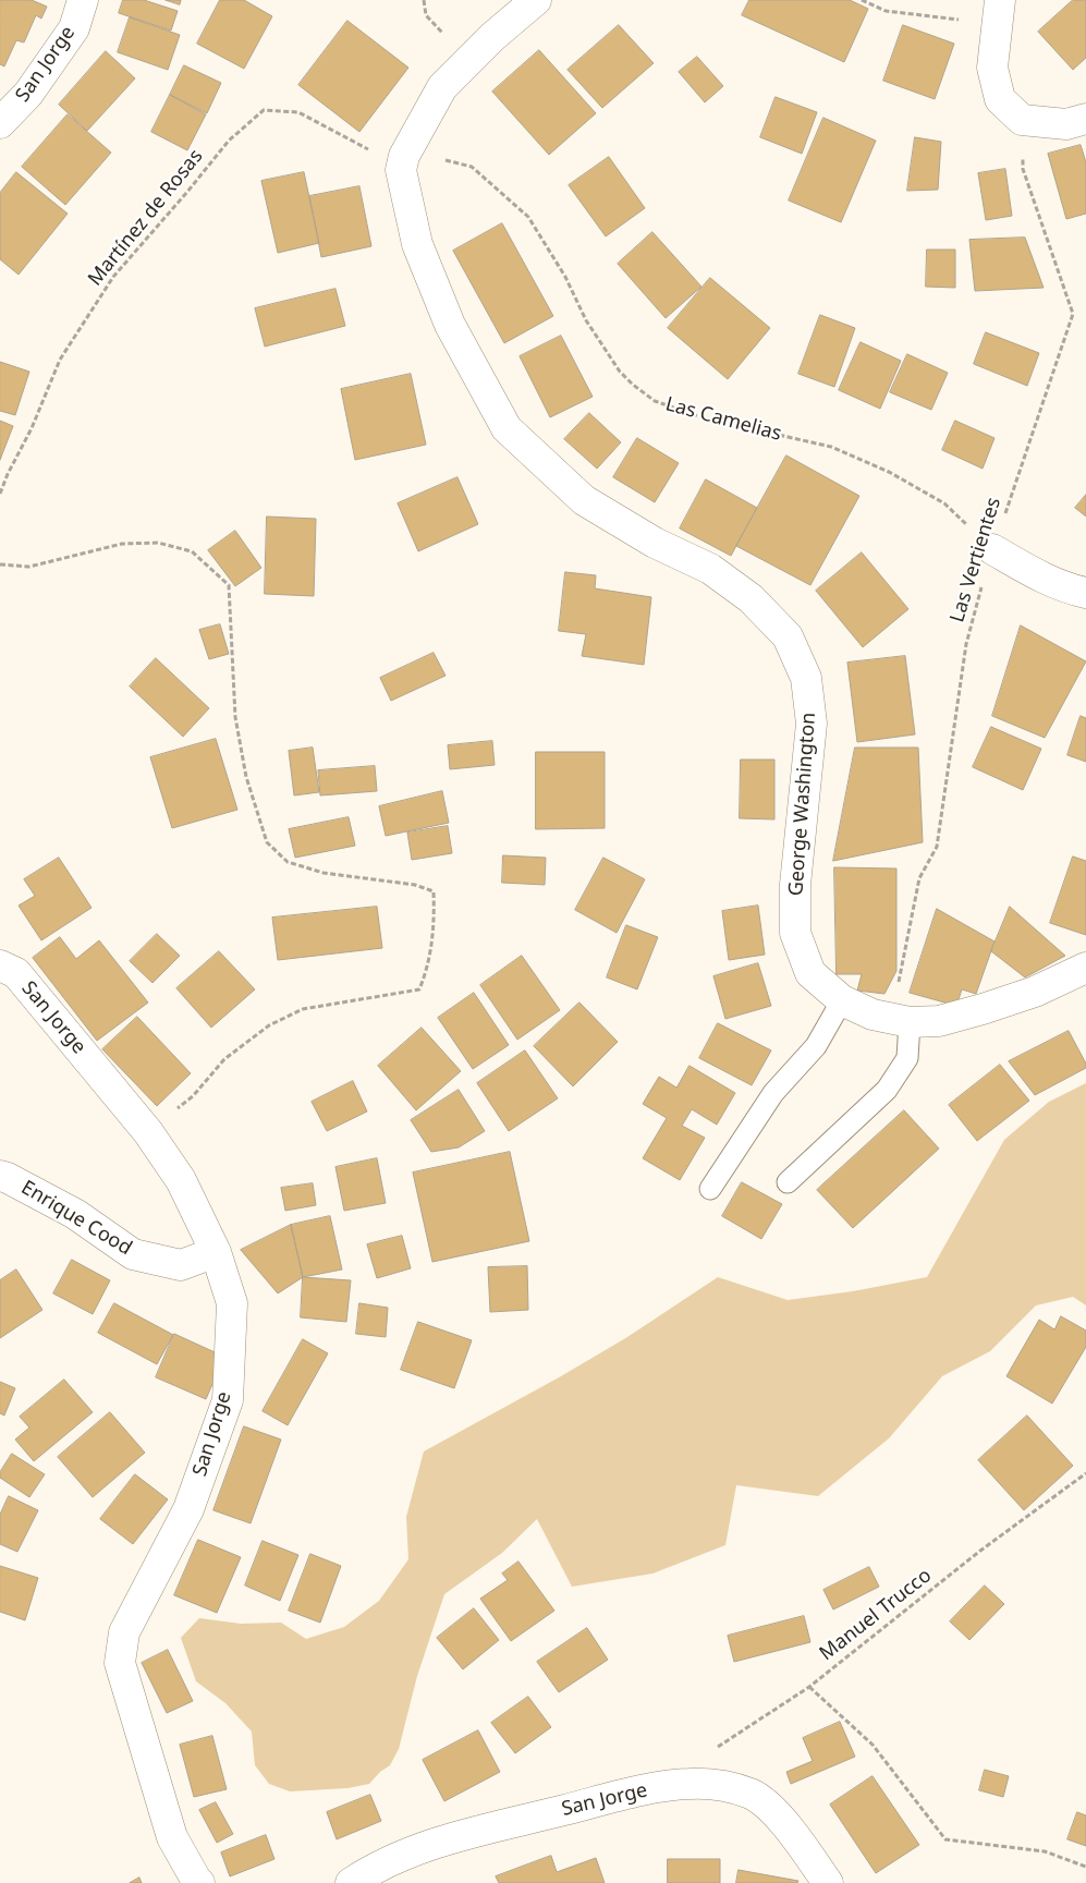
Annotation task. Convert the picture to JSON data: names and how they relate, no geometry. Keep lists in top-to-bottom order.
{
  "streets": {
    "street": ["San Jorge", "George Washington", "Enrique Cood"],
    "path": [
      "Martínez de Rosas",
      "Las Camelias",
      "Las Vertientes",
      "Manuel Trucco"
    ]
  },
  "crossings": [
    ["San Jorge", "Enrique Cood"],
    ["San Jorge", "Manuel Trucco"],
    ["Martínez de Rosas", "Las Camelias"],
    ["Martínez de Rosas", "George Washington"],
    ["Las Camelias", "Las Vertientes"],
    ["Las Camelias", "George Washington"],
    ["Las Vertientes", "George Washington"]
  ]
}
